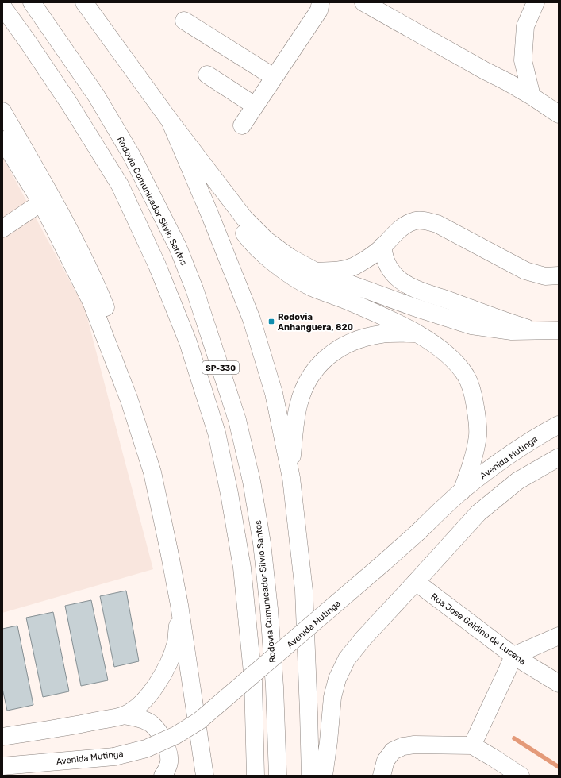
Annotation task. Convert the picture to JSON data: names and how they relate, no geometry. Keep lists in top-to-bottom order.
{
  "streets": {
    "main road": [
      "Rodovia Comunicador Silvio Santos",
      "SP-330",
      "Avenida Mutinga",
      "Rua José Galdino de Lucena"
    ]
  },
  "places": {
    "transit": ["Rodovia Anhanguera, 820"]
  }
}
